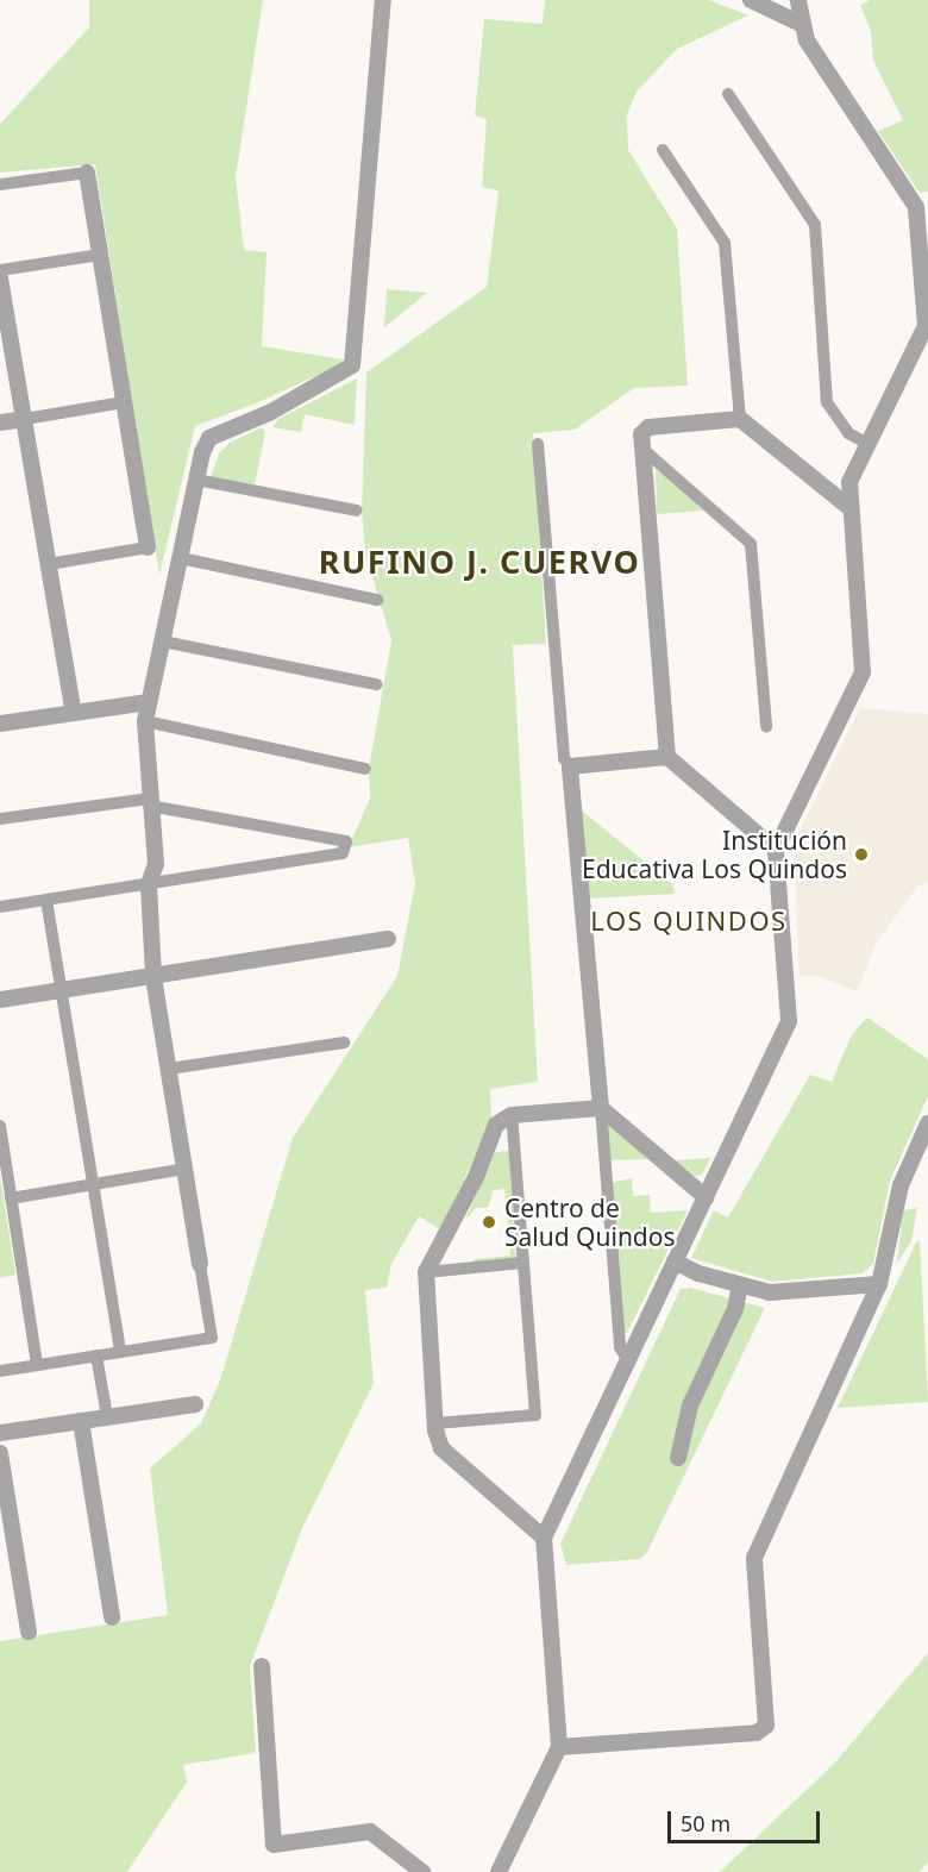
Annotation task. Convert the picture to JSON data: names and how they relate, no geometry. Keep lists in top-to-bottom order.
{
  "districts": ["RUFINO J. CUERVO", "LOS QUINDOS"],
  "places": ["Institución Educativa Los Quindos", "Centro de Salud Quindos"],
  "scale_bar": "50 m"
}
